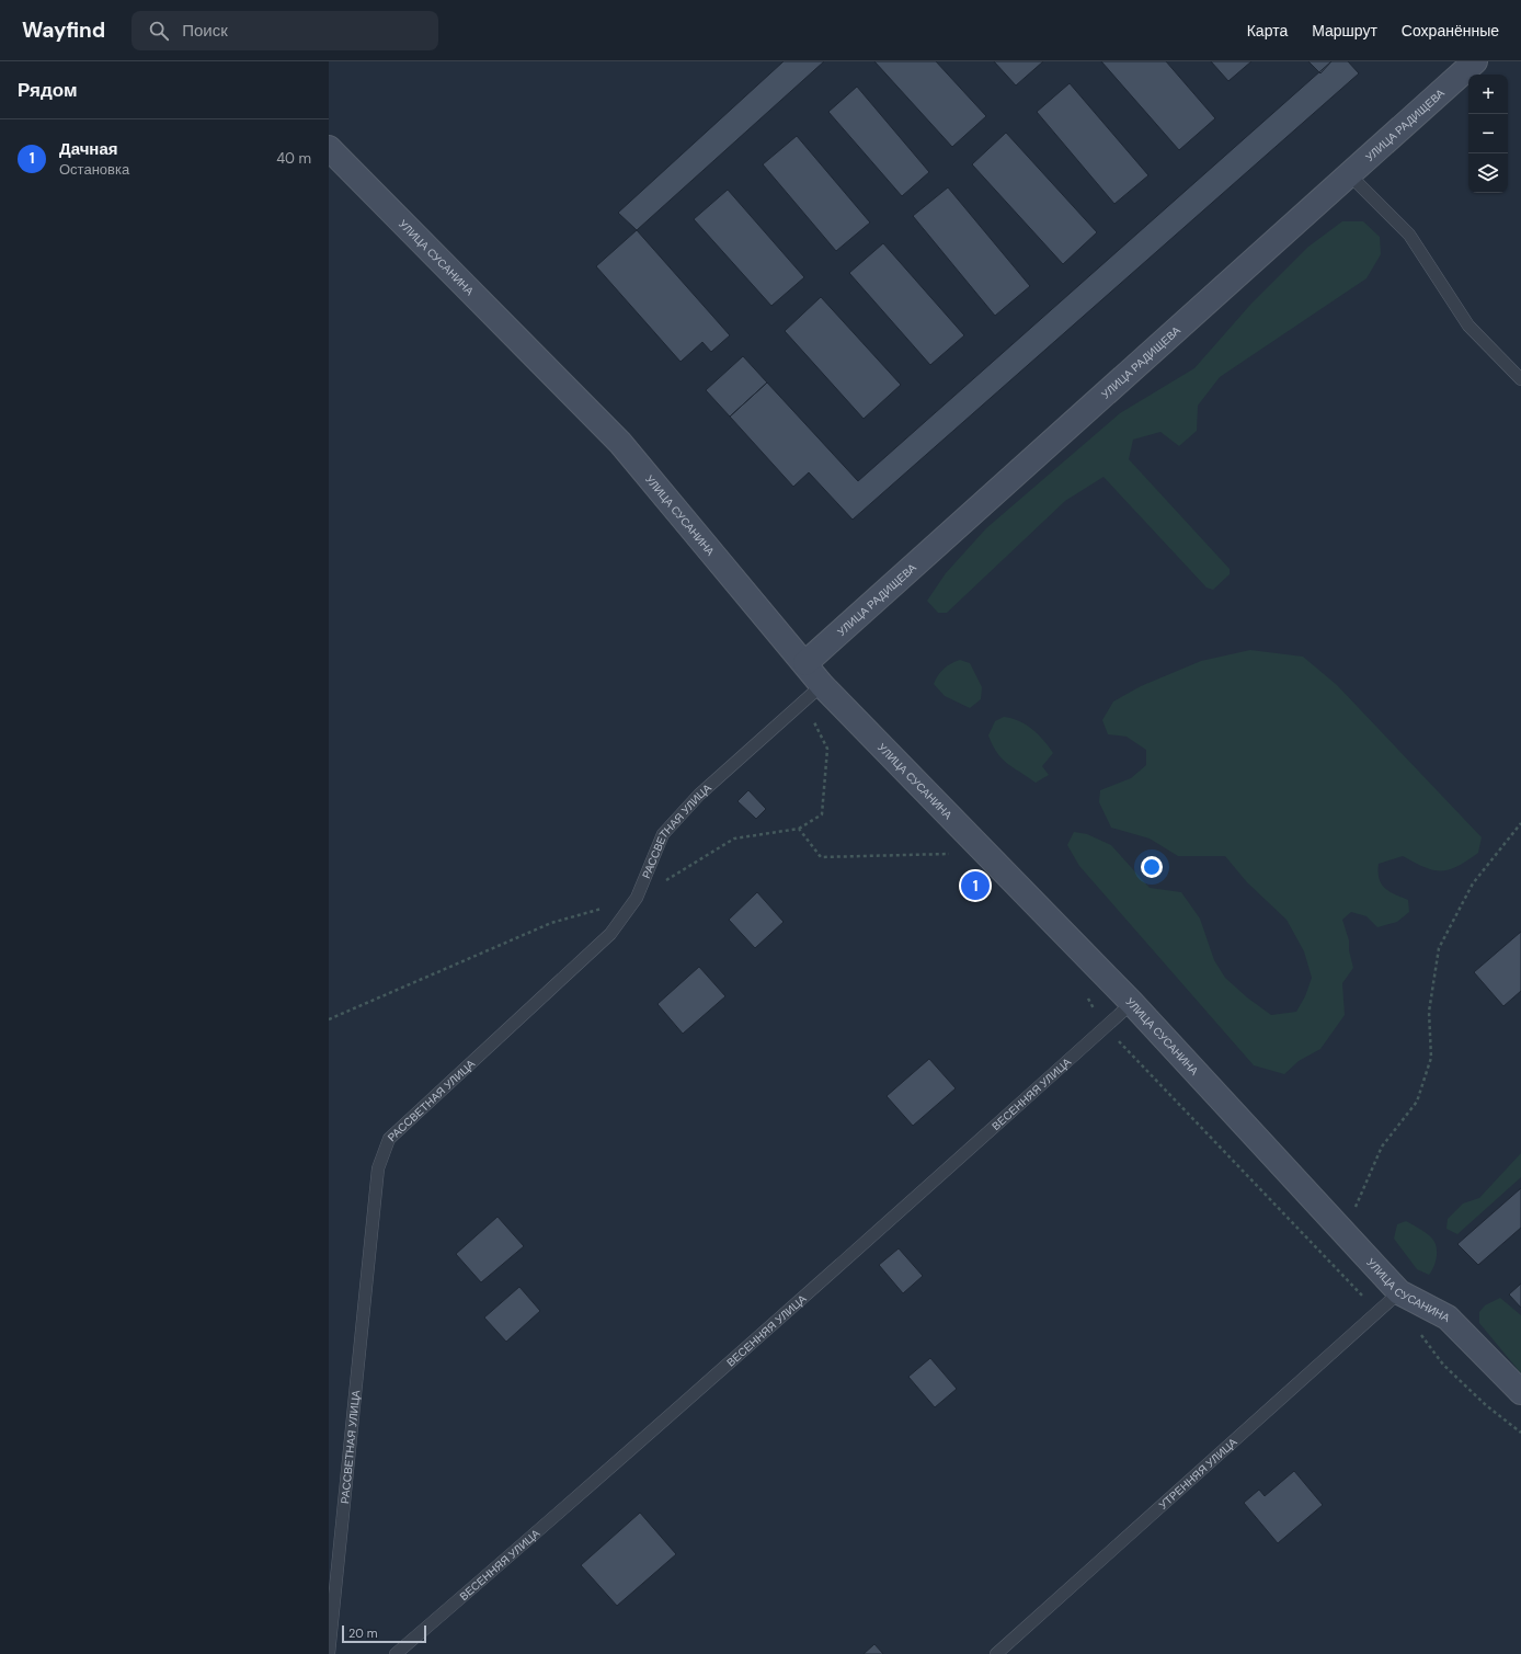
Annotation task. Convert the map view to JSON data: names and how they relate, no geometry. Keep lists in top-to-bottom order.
{
  "streets": {
    "street": ["УЛИЦА РАДИЩЕВА", "УЛИЦА СУСАНИНА"],
    "lane": ["РАССВЕТНАЯ УЛИЦА", "ВЕСЕННЯЯ УЛИЦА", "УТРЕННЯЯ УЛИЦА"]
  },
  "crossings": [
    ["УЛИЦА РАДИЩЕВА", "УЛИЦА СУСАНИНА"],
    ["УЛИЦА СУСАНИНА", "РАССВЕТНАЯ УЛИЦА"],
    ["УЛИЦА СУСАНИНА", "ВЕСЕННЯЯ УЛИЦА"],
    ["УЛИЦА СУСАНИНА", "УТРЕННЯЯ УЛИЦА"]
  ],
  "scale_bar": "20 m",
  "page": {
    "header": "Wayfind",
    "search": "Поиск",
    "nav": ["Карта", "Маршрут", "Сохранённые"],
    "heading": "Рядом",
    "map_buttons": ["+", "−"],
    "list": [
      {
        "mark": "1",
        "name": "Дачная",
        "note": "Остановка",
        "value": "40 m"
      }
    ],
    "pins": "1",
    "scale": "20 m"
  }
}
